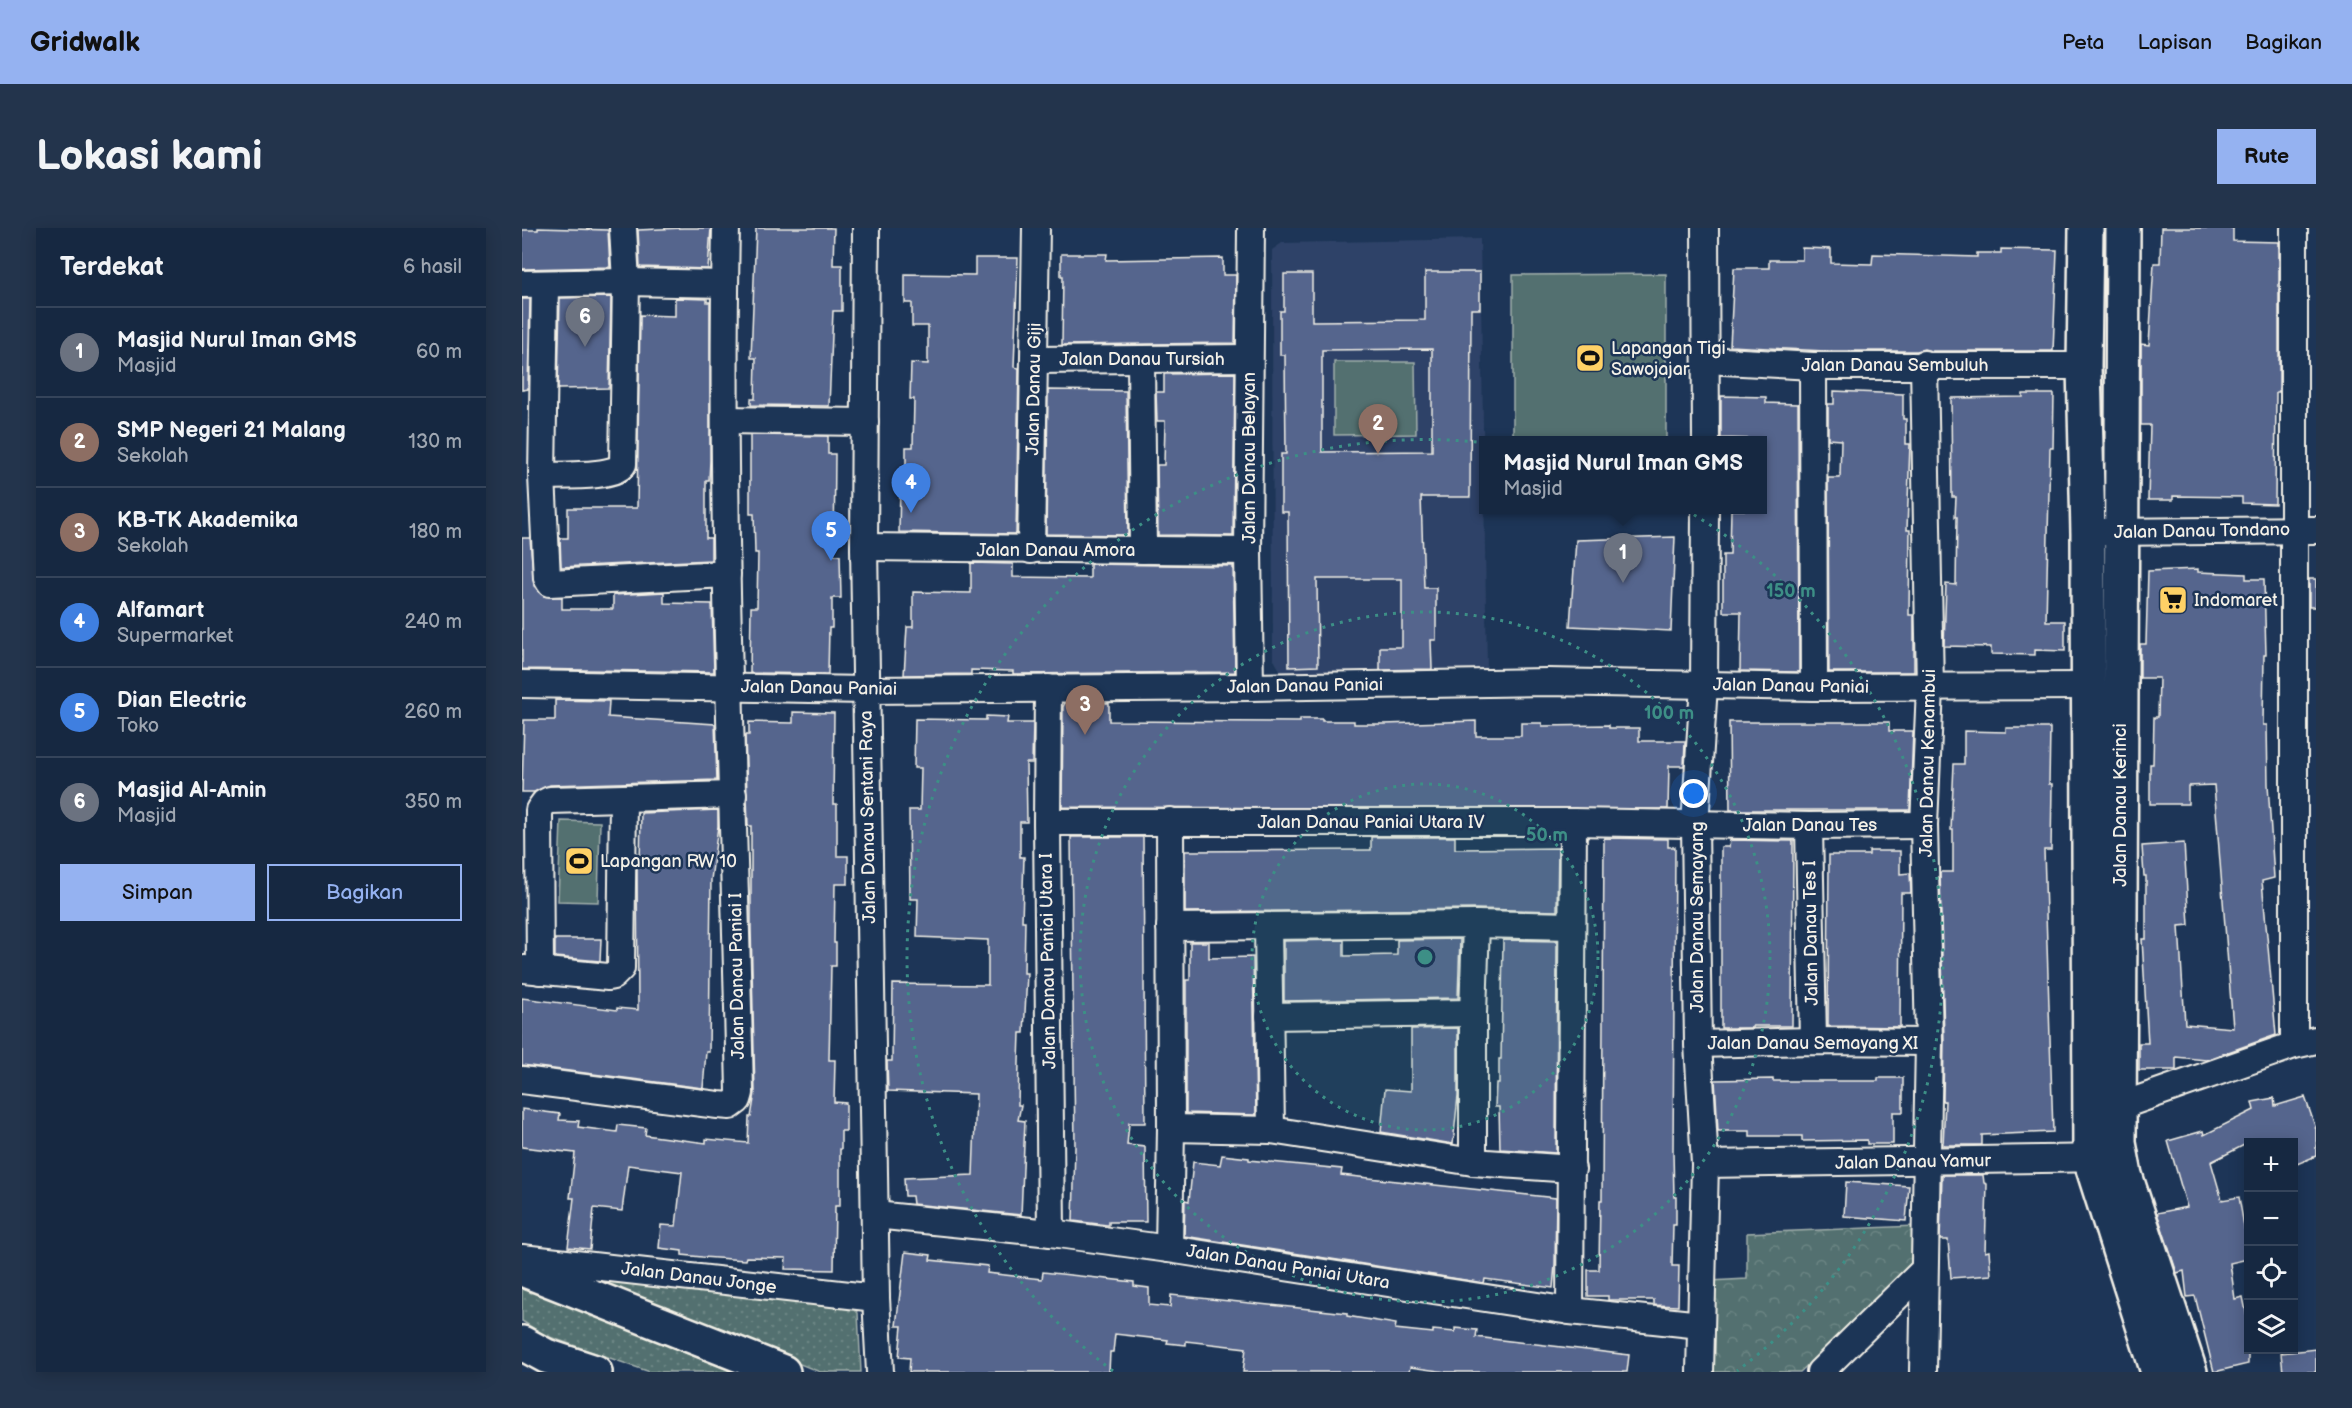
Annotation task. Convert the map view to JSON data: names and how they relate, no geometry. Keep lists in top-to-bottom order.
{
  "streets": {
    "street": [
      "Jalan Danau Tursiah",
      "Jalan Danau Sembuluh",
      "Jalan Danau Giji",
      "Jalan Danau Belayan",
      "Jalan Danau Tondano",
      "Jalan Danau Amora",
      "Jalan Danau Paniai",
      "Jalan Danau Kenambui",
      "Jalan Danau Kerinci",
      "Jalan Danau Sentani Raya",
      "Jalan Danau Paniai Utara IV",
      "Jalan Danau Tes",
      "Jalan Danau Semayang",
      "Jalan Danau Tes I",
      "Jalan Danau Paniai Utara I",
      "Jalan Danau Paniai I",
      "Jalan Danau Semayang XI",
      "Jalan Danau Yamur",
      "Jalan Danau Paniai Utara",
      "Jalan Danau Jonge"
    ]
  },
  "crossings": [
    ["Jalan Danau Tursiah", "Jalan Danau Giji"],
    ["Jalan Danau Tursiah", "Jalan Danau Belayan"],
    ["Jalan Danau Sembuluh", "Jalan Danau Kenambui"],
    ["Jalan Danau Sembuluh", "Jalan Danau Kerinci"],
    ["Jalan Danau Giji", "Jalan Danau Amora"],
    ["Jalan Danau Belayan", "Jalan Danau Amora"],
    ["Jalan Danau Belayan", "Jalan Danau Paniai"],
    ["Jalan Danau Tondano", "Jalan Danau Kerinci"],
    ["Jalan Danau Amora", "Jalan Danau Sentani Raya"],
    ["Jalan Danau Paniai", "Jalan Danau Kenambui"],
    ["Jalan Danau Paniai", "Jalan Danau Kerinci"],
    ["Jalan Danau Paniai", "Jalan Danau Sentani Raya"],
    ["Jalan Danau Paniai", "Jalan Danau Semayang"],
    ["Jalan Danau Paniai", "Jalan Danau Paniai Utara I"],
    ["Jalan Danau Paniai", "Jalan Danau Paniai I"],
    ["Jalan Danau Kenambui", "Jalan Danau Tes"],
    ["Jalan Danau Kenambui", "Jalan Danau Semayang XI"],
    ["Jalan Danau Kenambui", "Jalan Danau Yamur"],
    ["Jalan Danau Kerinci", "Jalan Danau Yamur"],
    ["Jalan Danau Sentani Raya", "Jalan Danau Paniai Utara"],
    ["Jalan Danau Sentani Raya", "Jalan Danau Jonge"],
    ["Jalan Danau Paniai Utara IV", "Jalan Danau Tes"],
    ["Jalan Danau Paniai Utara IV", "Jalan Danau Semayang"],
    ["Jalan Danau Paniai Utara IV", "Jalan Danau Paniai Utara I"],
    ["Jalan Danau Tes", "Jalan Danau Semayang"],
    ["Jalan Danau Tes", "Jalan Danau Tes I"],
    ["Jalan Danau Semayang", "Jalan Danau Semayang XI"],
    ["Jalan Danau Semayang", "Jalan Danau Yamur"],
    ["Jalan Danau Semayang", "Jalan Danau Paniai Utara"],
    ["Jalan Danau Tes I", "Jalan Danau Semayang XI"],
    ["Jalan Danau Paniai Utara I", "Jalan Danau Paniai Utara"]
  ],
  "places": {
    "sports": ["Lapangan Tigi Sawojajar", "Lapangan RW 10"],
    "supermarket": ["Indomaret"]
  },
  "page": {
    "header": "Gridwalk",
    "nav": ["Peta", "Lapisan", "Bagikan"],
    "buttons": [
      "Rute",
      ["Simpan", "Bagikan"]
    ],
    "title": "Lokasi kami",
    "heading": ["Terdekat", "6 hasil"],
    "pins": [
      "6",
      "2",
      "4",
      "5",
      "1",
      "3"
    ],
    "list": [
      {
        "mark": "1",
        "name": "Masjid Nurul Iman GMS",
        "note": "Masjid",
        "value": "60 m"
      },
      {
        "mark": "2",
        "name": "SMP Negeri 21 Malang",
        "note": "Sekolah",
        "value": "130 m"
      },
      {
        "mark": "3",
        "name": "KB-TK Akademika",
        "note": "Sekolah",
        "value": "180 m"
      },
      {
        "mark": "4",
        "name": "Alfamart",
        "note": "Supermarket",
        "value": "240 m"
      },
      {
        "mark": "5",
        "name": "Dian Electric",
        "note": "Toko",
        "value": "260 m"
      },
      {
        "mark": "6",
        "name": "Masjid Al-Amin",
        "note": "Masjid",
        "value": "350 m"
      }
    ],
    "popup": ["Masjid Nurul Iman GMS", "Masjid"],
    "map_buttons": ["+", "−"]
  },
  "rings": ["150 m", "100 m", "50 m"]
}
